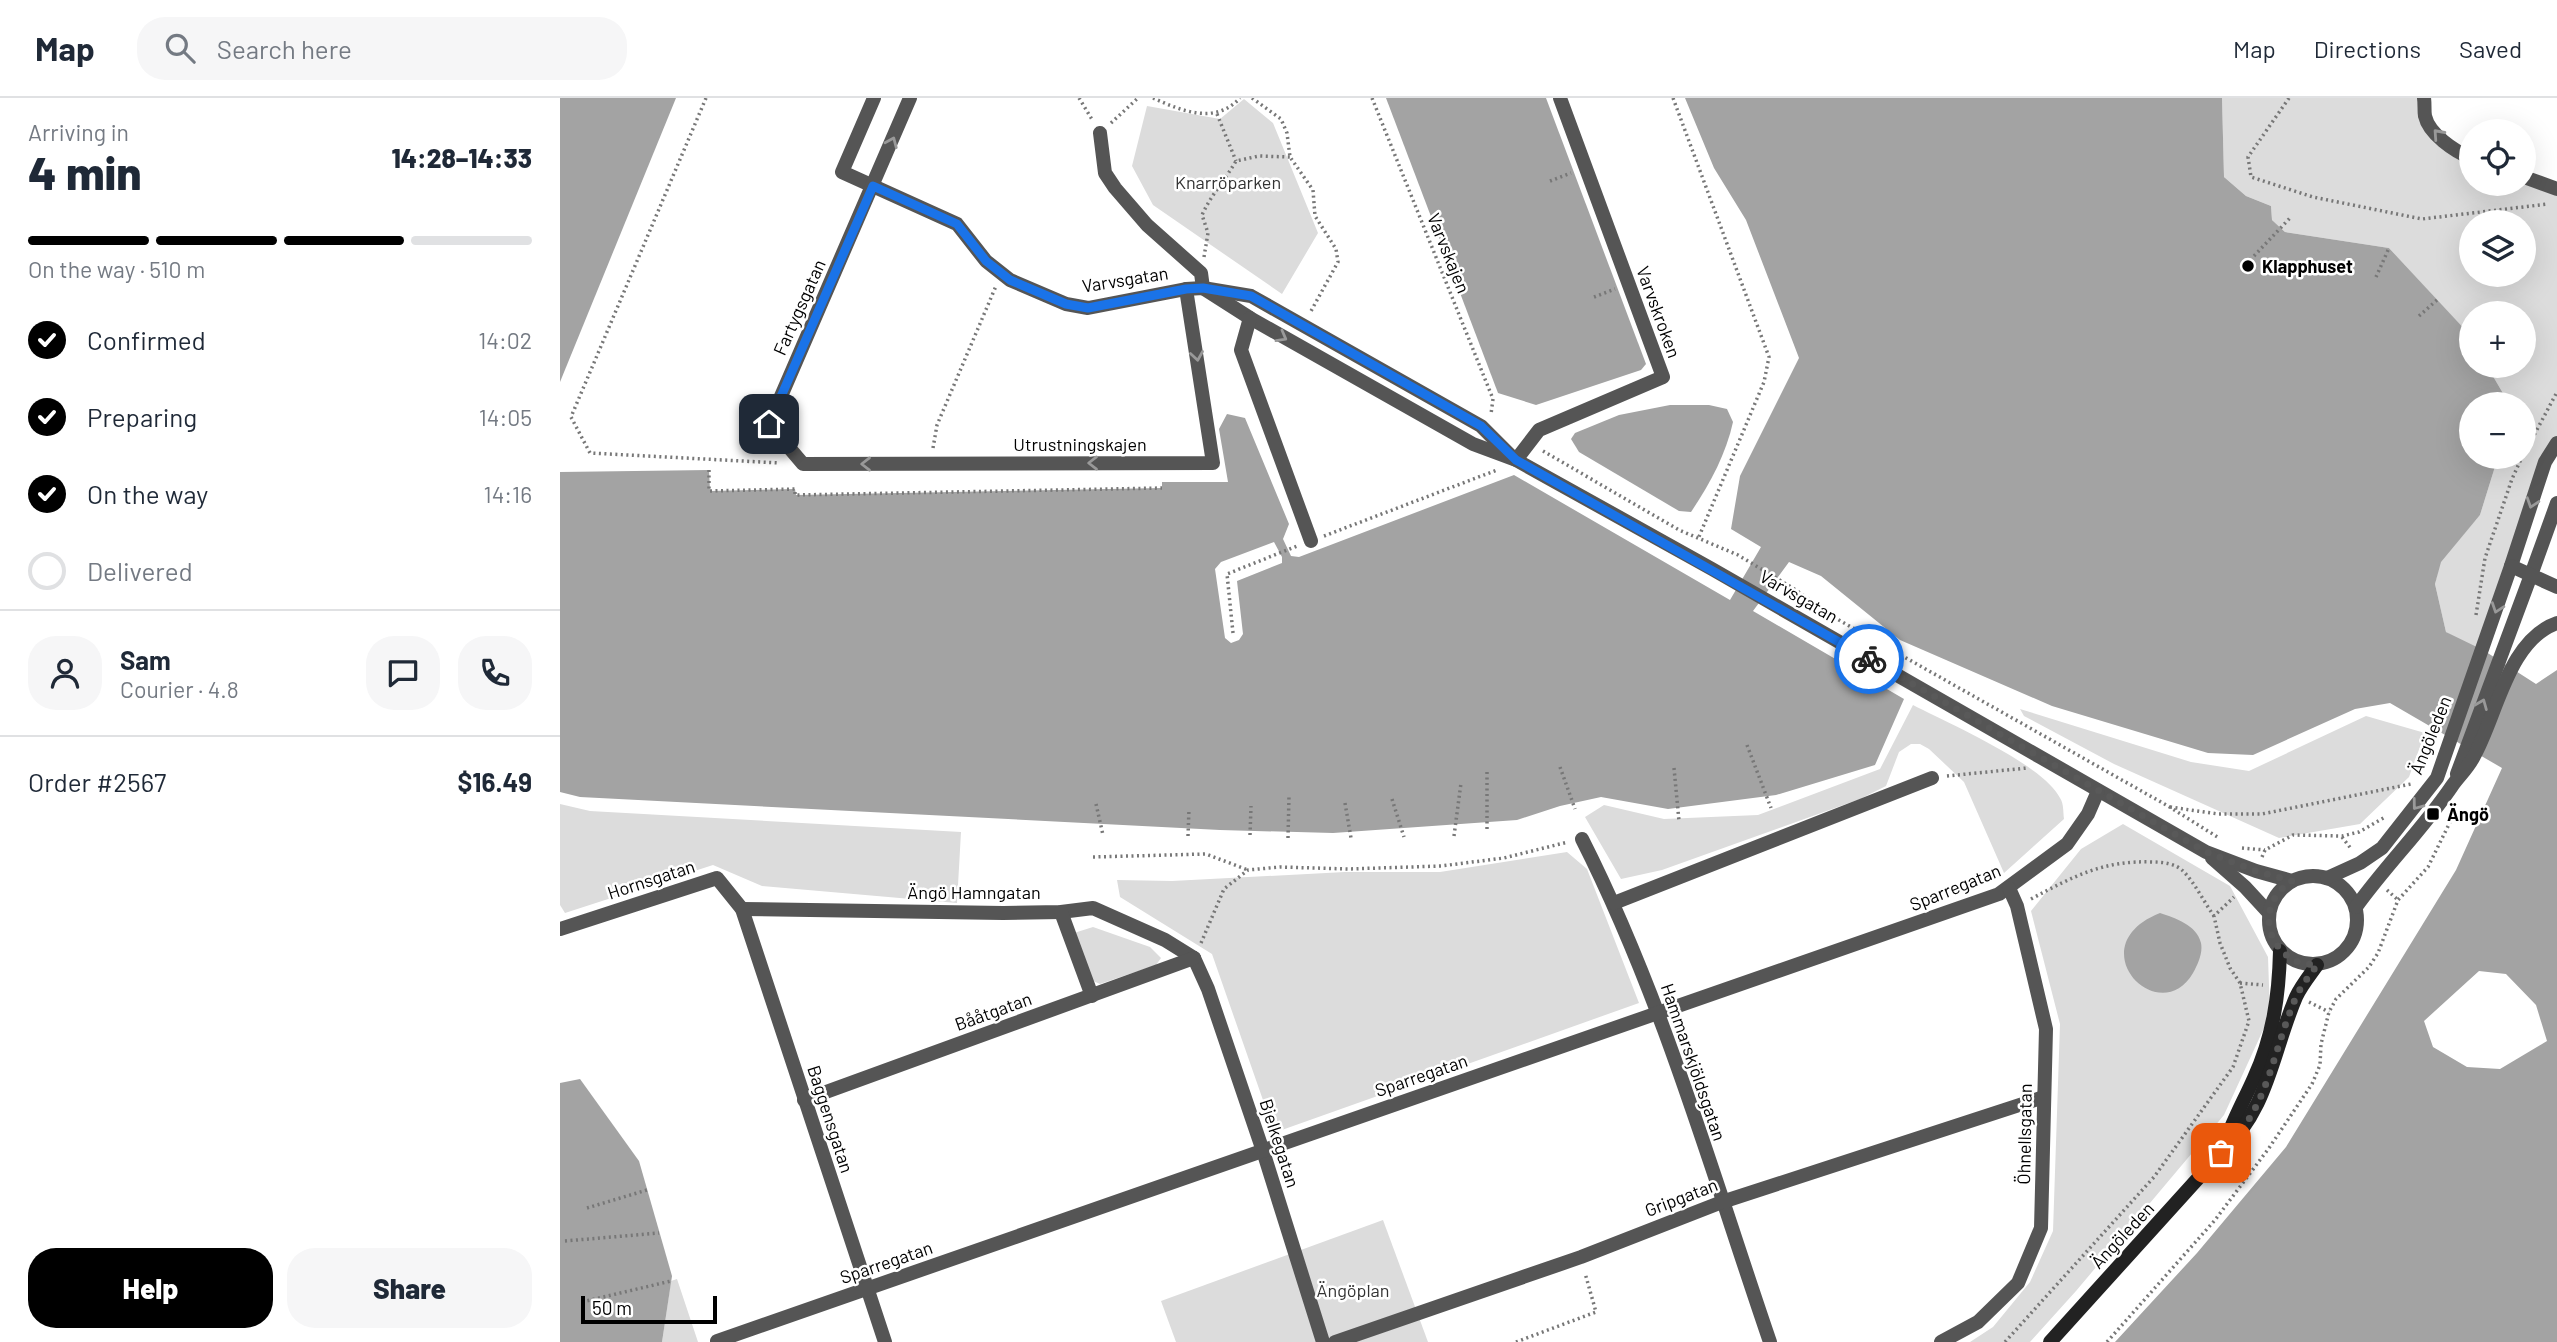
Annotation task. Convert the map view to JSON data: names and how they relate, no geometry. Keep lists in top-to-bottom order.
{
  "streets": {
    "main road": ["Ängöleden"],
    "street": [
      "Varvsgatan",
      "Fartygsgatan",
      "Varvskroken",
      "Utrustningskajen",
      "Hornsgatan",
      "Sparregatan",
      "Ängö Hamngatan",
      "Bååtgatan",
      "Hammarskjöldsgatan",
      "Baggensgatan",
      "Öhnellsgatan",
      "Bjelkegatan",
      "Gripgatan"
    ],
    "path": ["Varvskajen"]
  },
  "crossings": [
    ["Varvsgatan", "Fartygsgatan"],
    ["Varvsgatan", "Varvskroken"],
    ["Varvsgatan", "Utrustningskajen"],
    ["Varvsgatan", "Ängöleden"],
    ["Varvsgatan", "Sparregatan"],
    ["Fartygsgatan", "Utrustningskajen"],
    ["Hornsgatan", "Ängö Hamngatan"],
    ["Hornsgatan", "Baggensgatan"],
    ["Sparregatan", "Hammarskjöldsgatan"],
    ["Sparregatan", "Baggensgatan"],
    ["Sparregatan", "Öhnellsgatan"],
    ["Sparregatan", "Bjelkegatan"],
    ["Ängö Hamngatan", "Bååtgatan"],
    ["Ängö Hamngatan", "Baggensgatan"],
    ["Ängö Hamngatan", "Bjelkegatan"],
    ["Bååtgatan", "Baggensgatan"],
    ["Bååtgatan", "Bjelkegatan"],
    ["Hammarskjöldsgatan", "Gripgatan"],
    ["Öhnellsgatan", "Gripgatan"]
  ],
  "parks": ["Knarröparken", "Ängöplan"],
  "places": {
    "other": ["Klapphuset"],
    "transit": ["Ängö"]
  },
  "scale_bar": "50 m",
  "page": {
    "header": "Map",
    "search": "Search here",
    "nav": ["Map", "Directions", "Saved"],
    "heading": ["4 min", "Arriving in", "14:28–14:33"],
    "panel": [
      "Sam",
      "Courier · 4.8",
      "Order #2567",
      "$16.49"
    ],
    "map_buttons": ["+", "−"],
    "bar": "On the way · 510 m",
    "list": [
      ["Confirmed", "14:02"],
      ["Preparing", "14:05"],
      ["On the way", "14:16"],
      "Delivered"
    ],
    "buttons": ["Help", "Share"],
    "scale": "50 m"
  }
}
